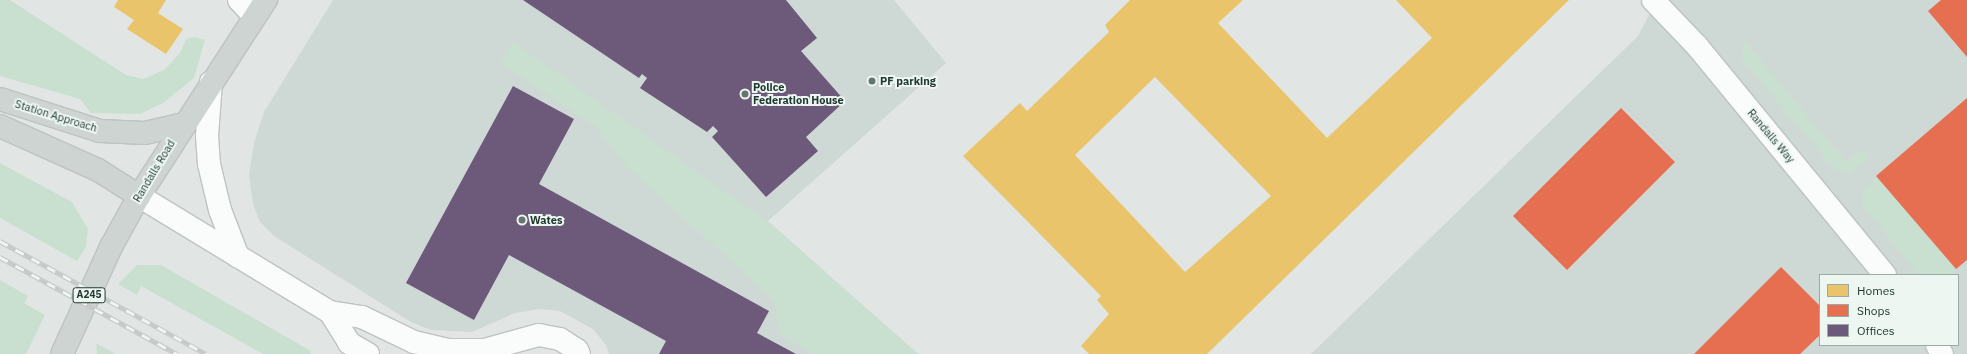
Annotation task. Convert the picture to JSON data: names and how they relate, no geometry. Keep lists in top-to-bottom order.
{
  "streets": {
    "main road": ["Station Approach", "Randalls Road", "A245"],
    "street": ["Randalls Way"]
  },
  "crossings": [
    ["Station Approach", "Randalls Road"]
  ],
  "places": ["PF parking", "Police Federation House", "Wates"],
  "legend": ["Homes", "Shops", "Offices"]
}
